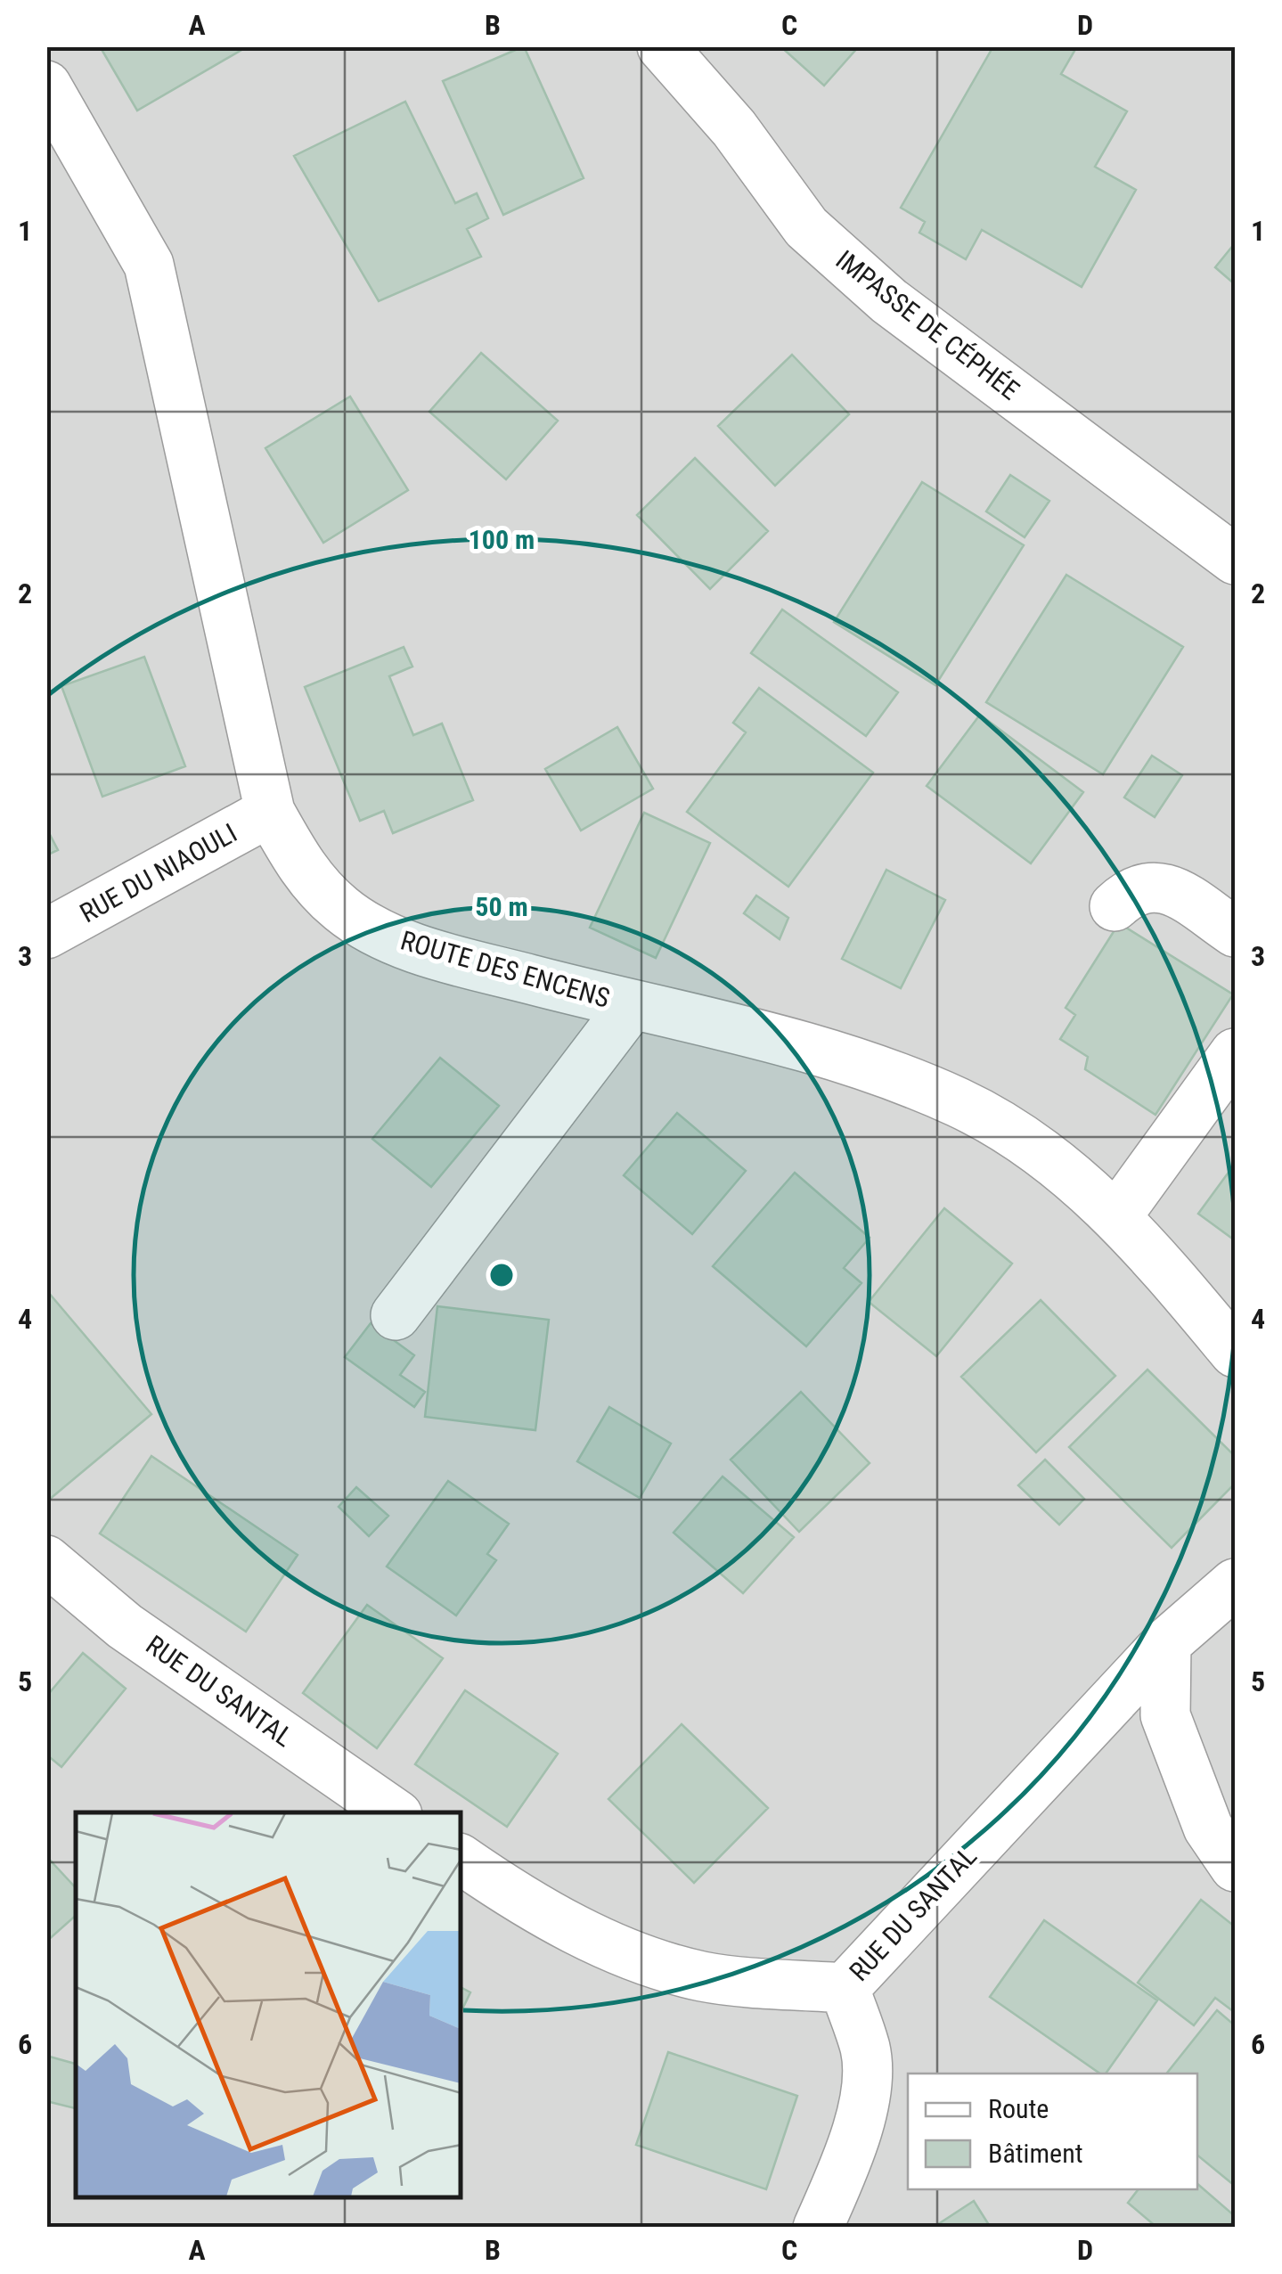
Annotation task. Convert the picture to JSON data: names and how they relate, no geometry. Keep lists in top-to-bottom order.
{
  "streets": {
    "street": [
      "IMPASSE DE CÉPHÉE",
      "RUE DU NIAOULI",
      "ROUTE DES ENCENS",
      "RUE DU SANTAL"
    ]
  },
  "crossings": [
    ["RUE DU NIAOULI", "ROUTE DES ENCENS"]
  ],
  "legend": ["Route", "Bâtiment"],
  "grid": {
    "columns": [
      "A",
      "B",
      "C",
      "D"
    ],
    "rows": [
      "1",
      "2",
      "3",
      "4",
      "5",
      "6"
    ]
  },
  "rings": ["100 m", "50 m"]
}
